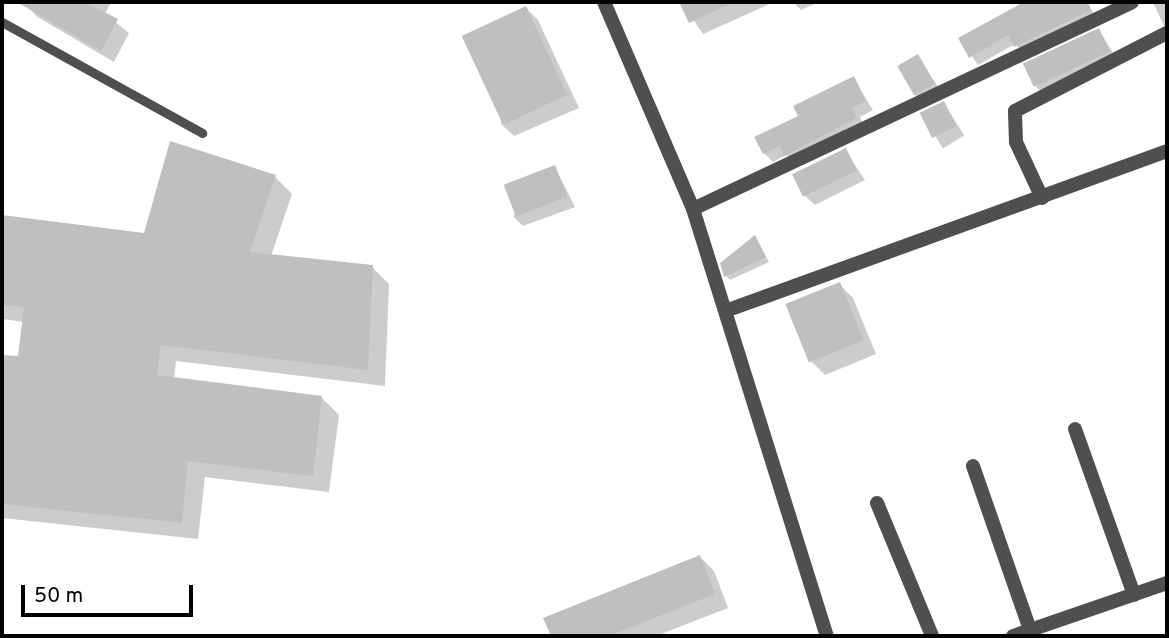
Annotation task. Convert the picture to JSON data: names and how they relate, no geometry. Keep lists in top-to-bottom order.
{
  "scale_bar": "50 m"
}
